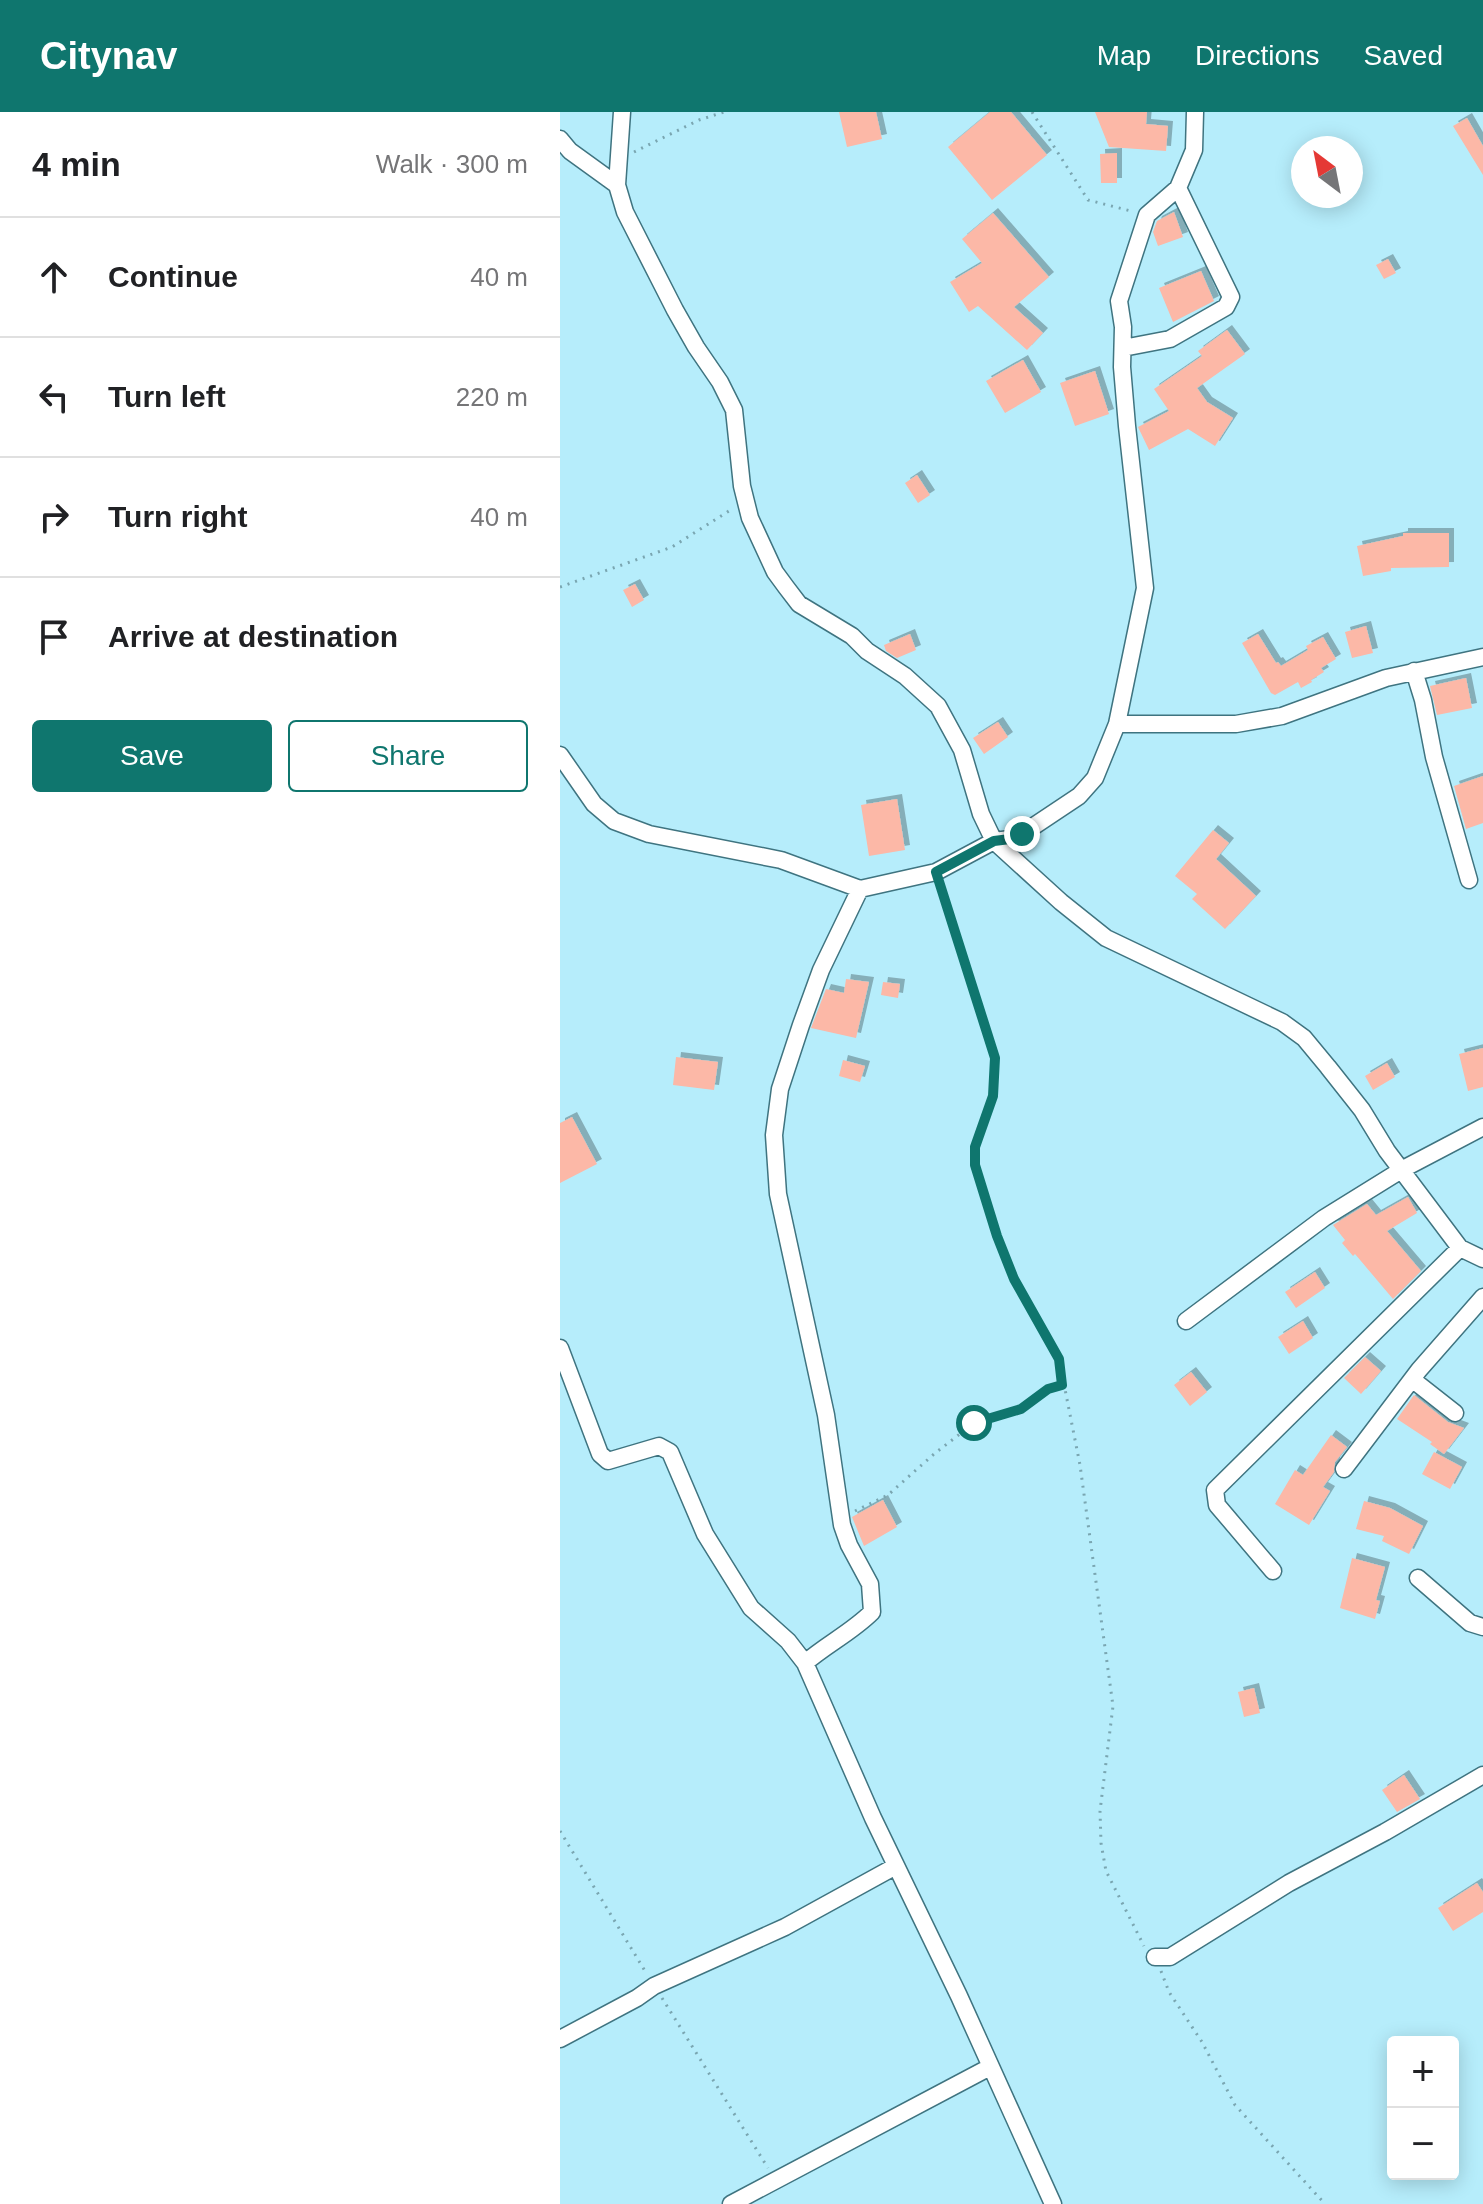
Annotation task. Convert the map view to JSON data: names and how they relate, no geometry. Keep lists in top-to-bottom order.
{
  "north": "top left",
  "page": {
    "header": "Citynav",
    "nav": ["Map", "Directions", "Saved"],
    "heading": ["4 min", "Walk · 300 m"],
    "list": [
      ["Continue", "40 m"],
      ["Turn left", "220 m"],
      ["Turn right", "40 m"],
      "Arrive at destination"
    ],
    "buttons": ["Save", "Share"],
    "map_buttons": ["+", "−"]
  }
}
